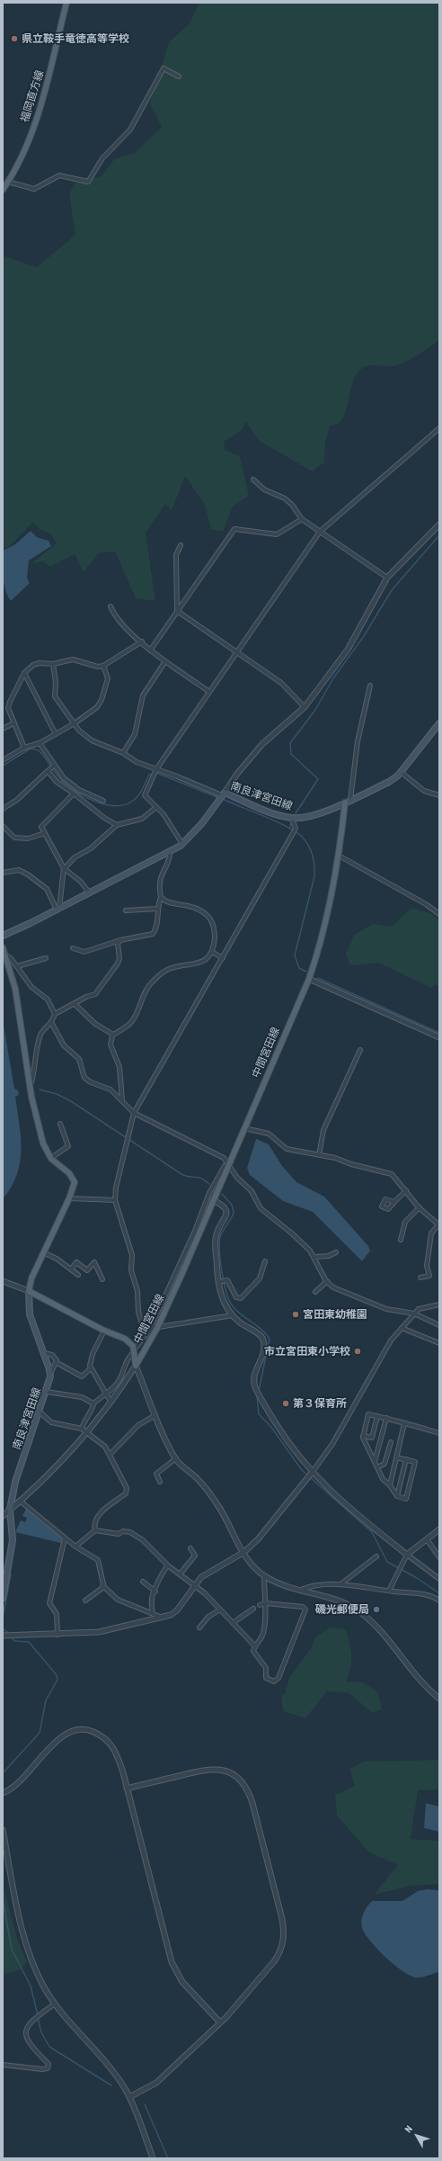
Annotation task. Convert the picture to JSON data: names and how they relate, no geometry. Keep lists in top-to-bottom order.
{
  "streets": {
    "main road": ["福岡直方線", "南良津宮田線", "中間宮田線"]
  },
  "crossings": [
    ["南良津宮田線", "中間宮田線"]
  ],
  "places": [
    "県立鞍手竜徳高等学校",
    "宮田東幼稚園",
    "市立宮田東小学校",
    "第３保育所",
    "磯光郵便局"
  ],
  "north": "top left"
}
